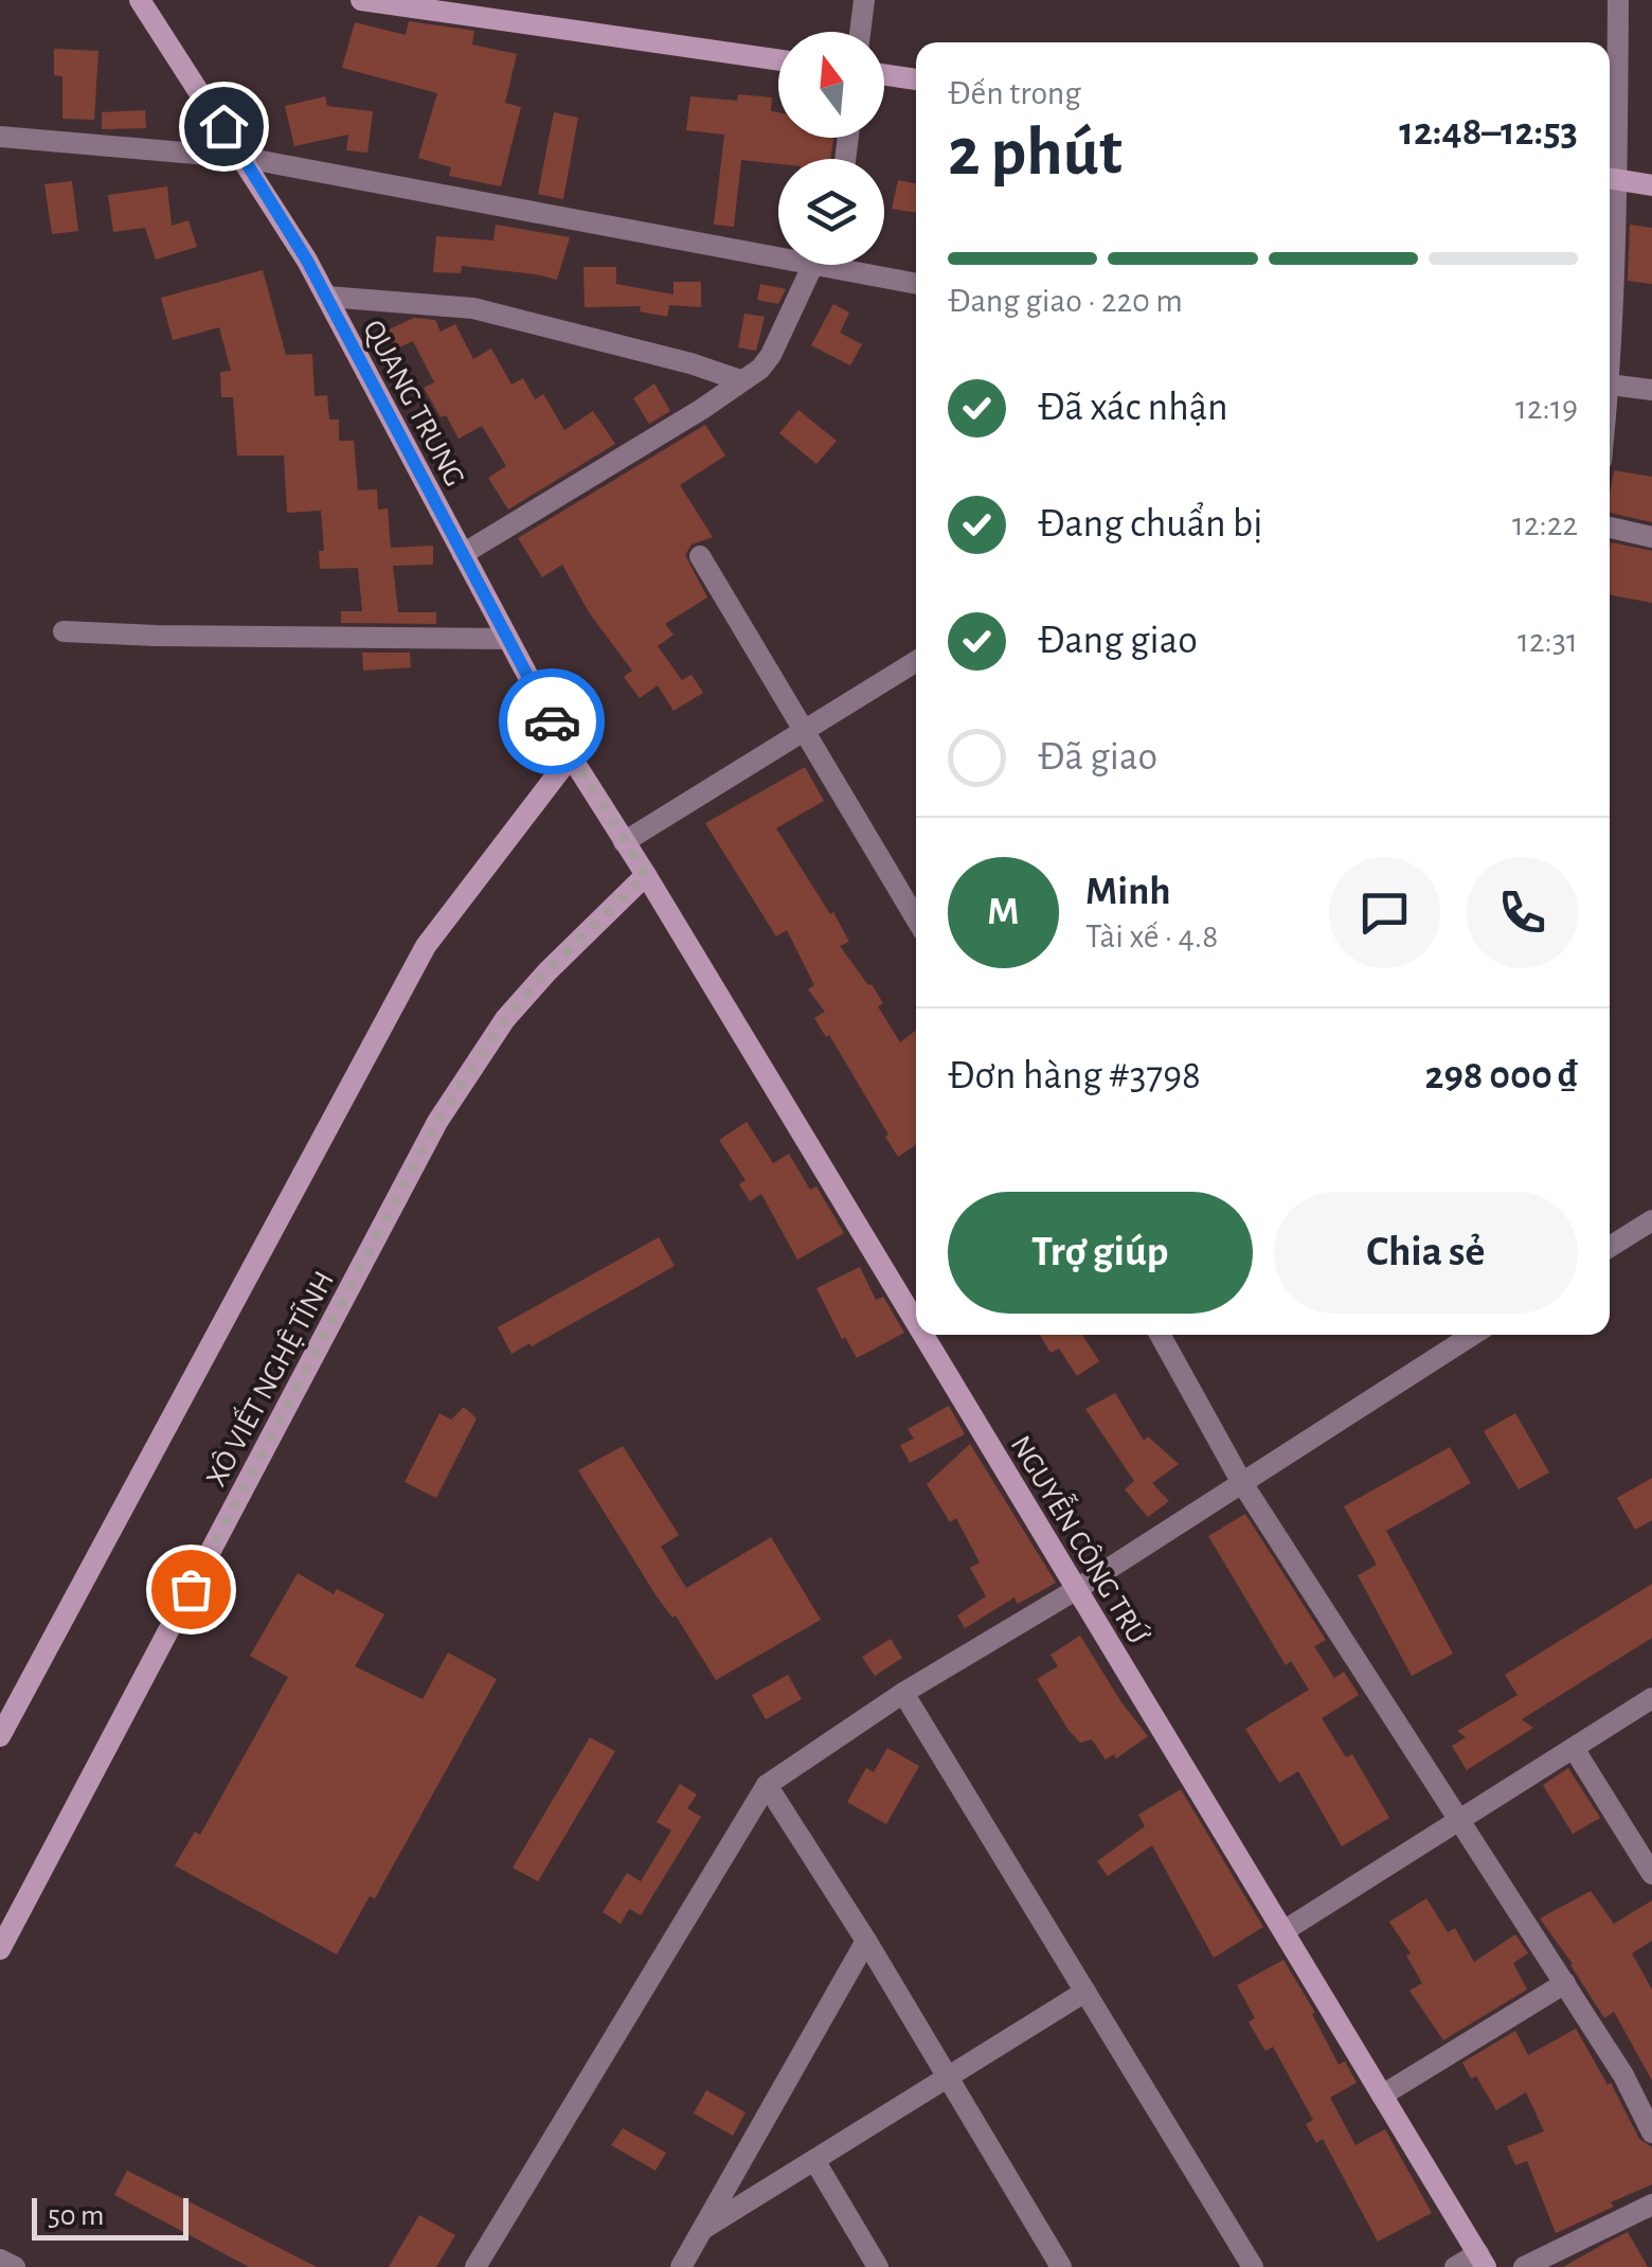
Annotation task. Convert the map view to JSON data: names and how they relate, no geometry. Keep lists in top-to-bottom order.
{
  "streets": {
    "street": ["QUANG TRUNG", "XÔ VIẾT NGHỆ TĨNH", "NGUYỄN CÔNG TRỨ"]
  },
  "crossings": [
    ["QUANG TRUNG", "NGUYỄN CÔNG TRỨ"],
    ["XÔ VIẾT NGHỆ TĨNH", "NGUYỄN CÔNG TRỨ"]
  ],
  "scale_bar": "50 m",
  "north": "top",
  "page": {
    "heading": ["2 phút", "Đến trong", "12:48–12:53"],
    "panel": [
      "Minh",
      "Tài xế · 4.8",
      "Đơn hàng #3798",
      "298 000 ₫"
    ],
    "bar": "Đang giao · 220 m",
    "list": [
      ["Đã xác nhận", "12:19"],
      ["Đang chuẩn bị", "12:22"],
      ["Đang giao", "12:31"],
      "Đã giao"
    ],
    "round": "M",
    "buttons": ["Trợ giúp", "Chia sẻ"],
    "scale": "50 m"
  }
}
